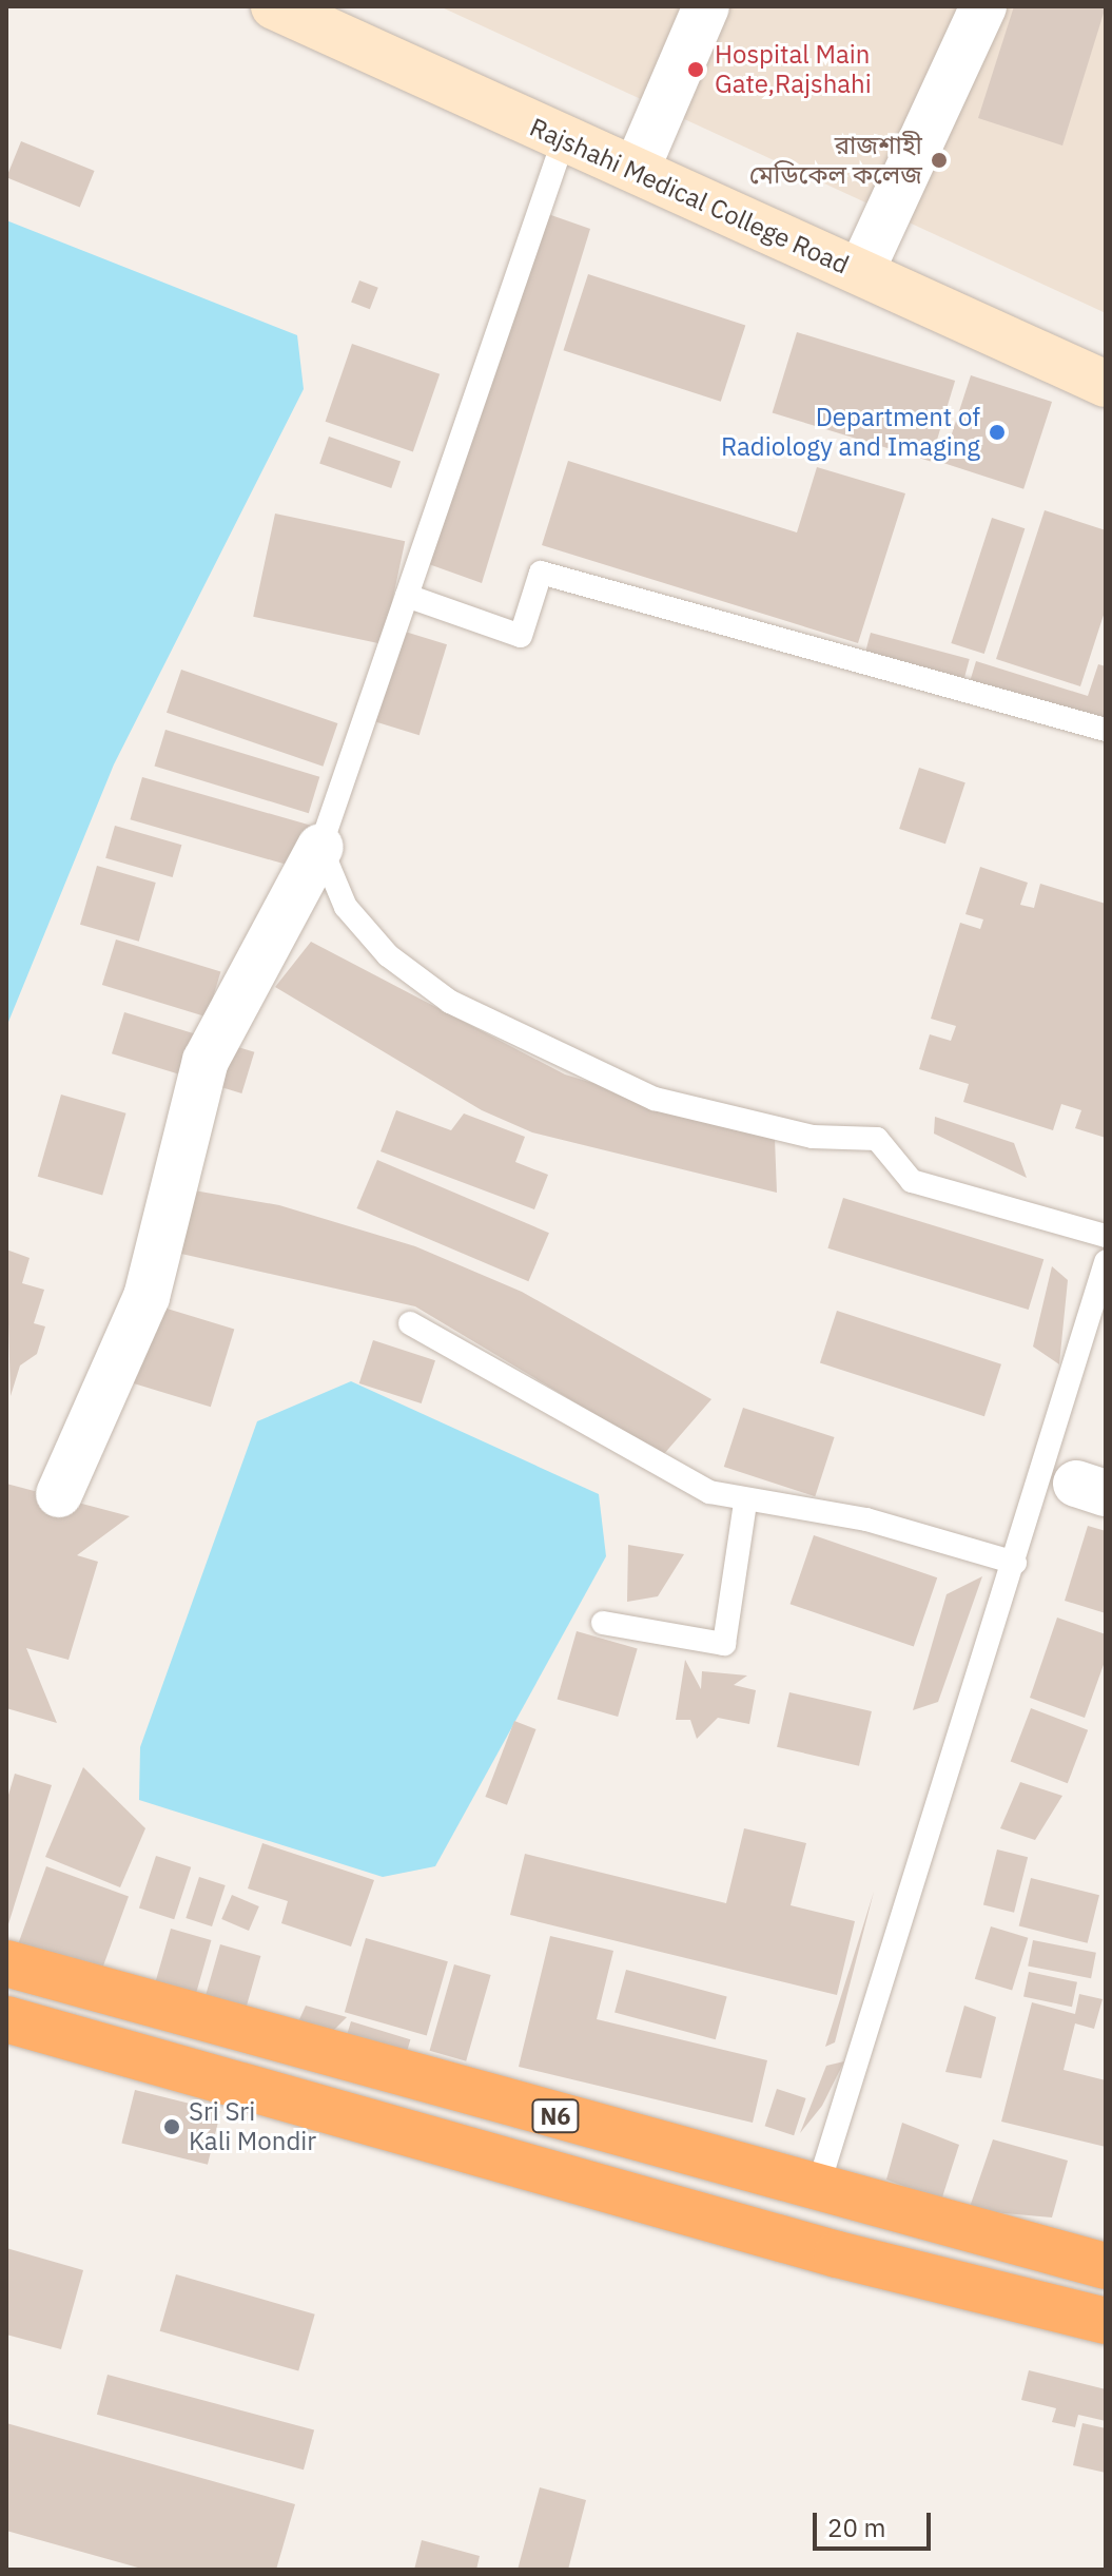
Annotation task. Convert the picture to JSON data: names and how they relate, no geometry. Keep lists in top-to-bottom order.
{
  "streets": {
    "highway": ["N6"],
    "main road": ["Rajshahi Medical College Road"]
  },
  "places": [
    "Hospital Main Gate,Rajshahi",
    "রাজশাহী মেডিকেল কলেজ",
    "Department of Radiology and Imaging",
    "Sri Sri Kali Mondir"
  ],
  "scale_bar": "20 m"
}
